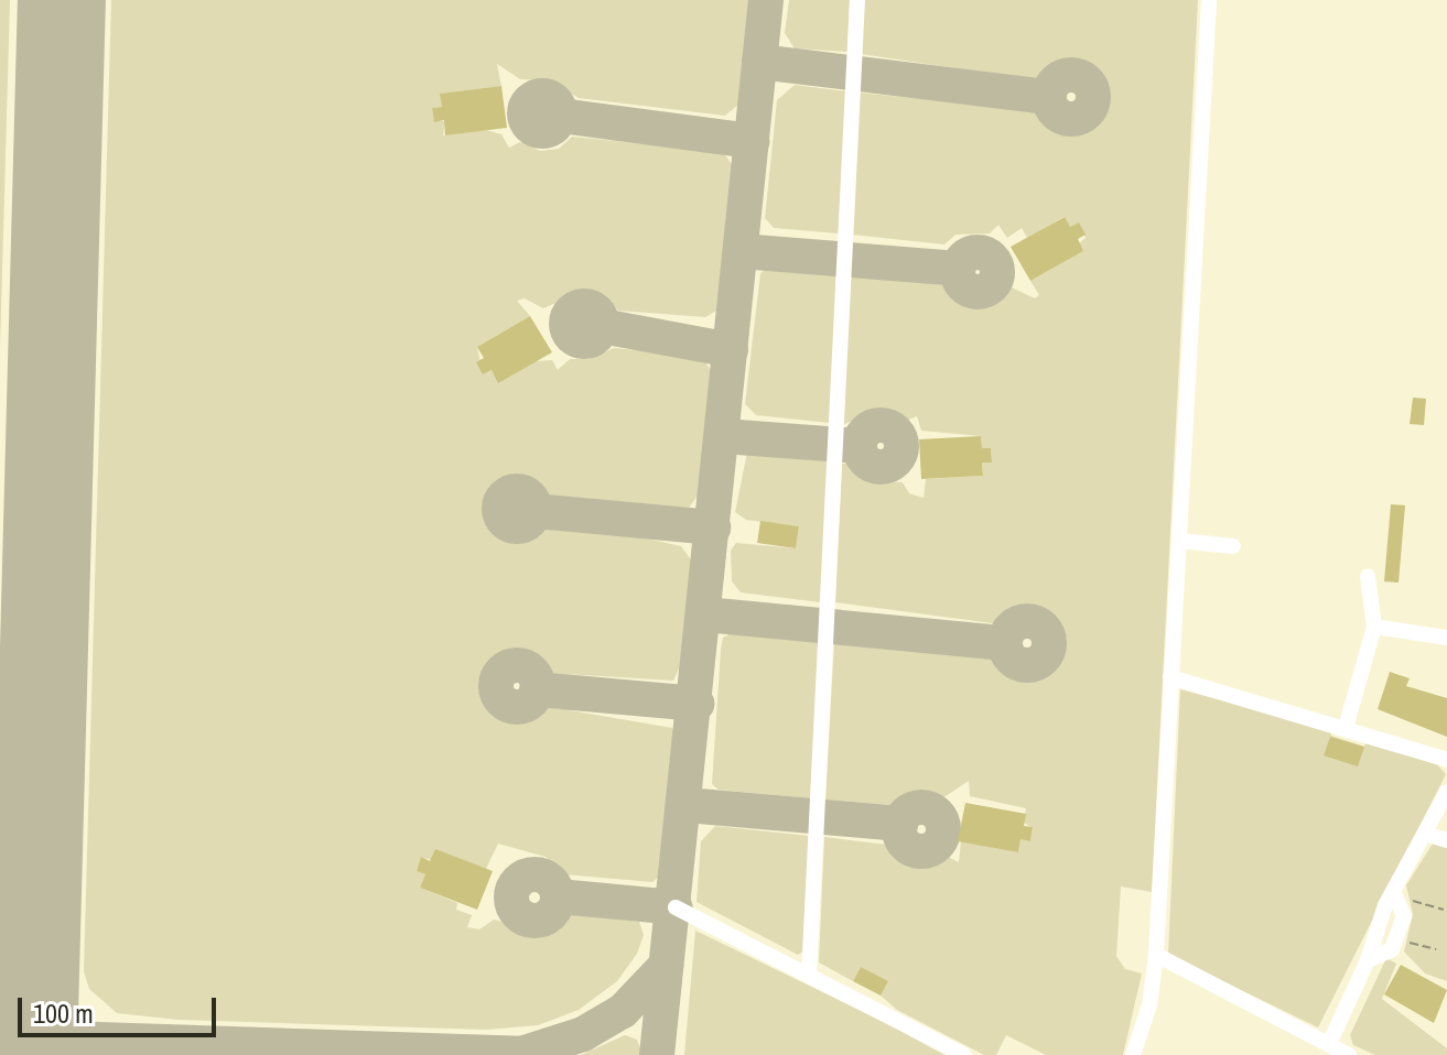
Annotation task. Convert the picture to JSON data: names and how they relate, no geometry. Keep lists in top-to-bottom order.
{
  "scale_bar": "100 m"
}
